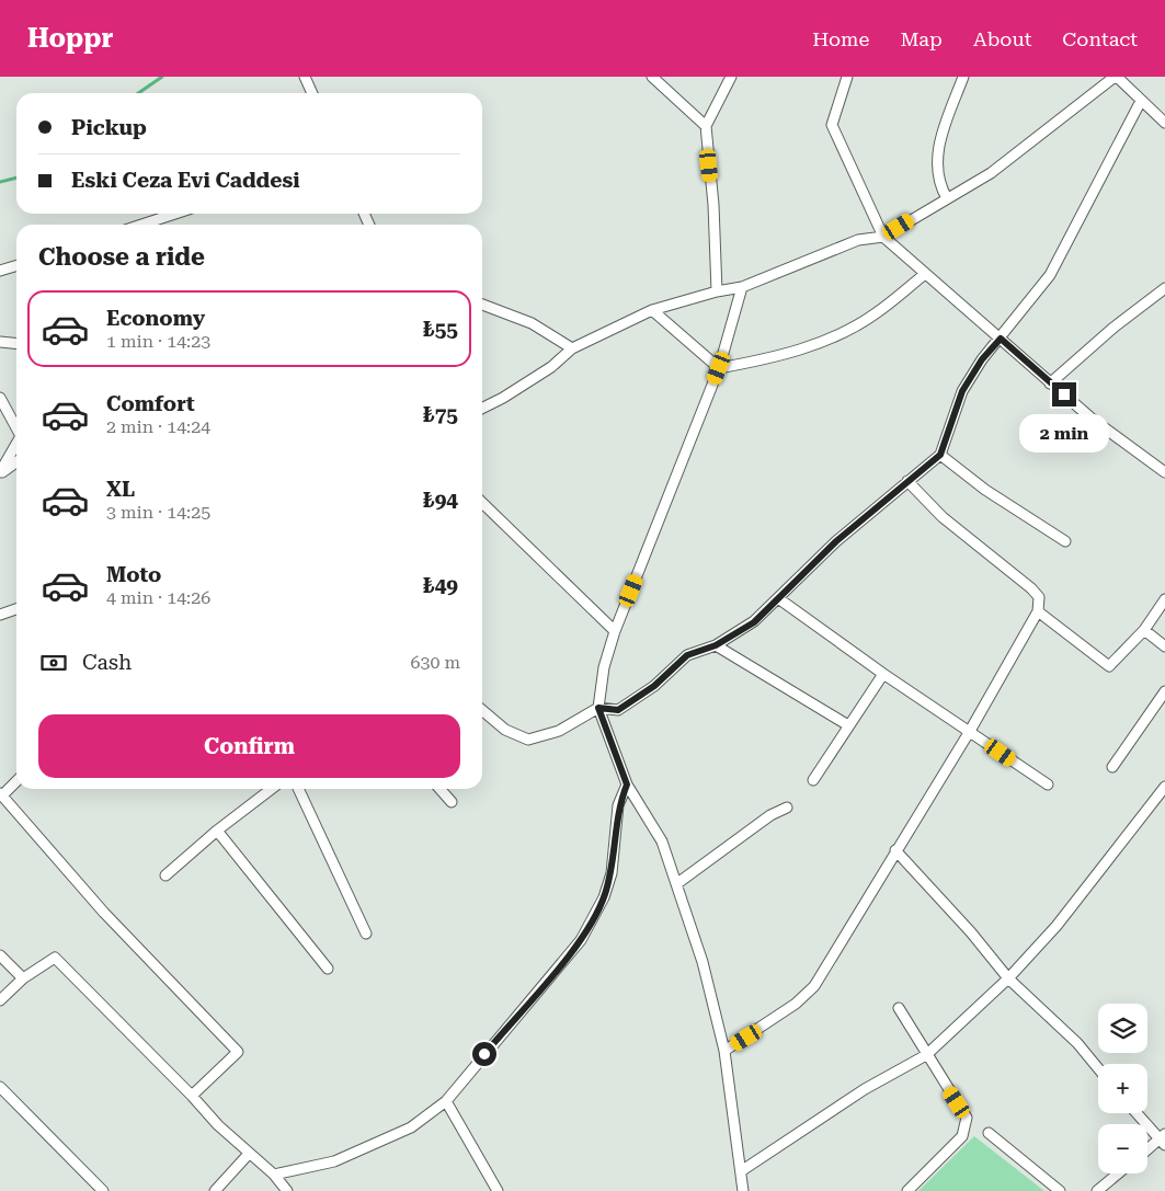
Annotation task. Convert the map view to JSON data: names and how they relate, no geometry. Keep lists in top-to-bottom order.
{
  "page": {
    "header": "Hoppr",
    "nav": [
      "Home",
      "Map",
      "About",
      "Contact"
    ],
    "banner": ["Pickup", "Eski Ceza Evi Caddesi"],
    "heading": "Choose a ride",
    "list": [
      {
        "name": "Economy",
        "note": "1 min · 14:23",
        "value": "₺55"
      },
      {
        "name": "Comfort",
        "note": "2 min · 14:24",
        "value": "₺75"
      },
      {
        "name": "XL",
        "note": "3 min · 14:25",
        "value": "₺94"
      },
      {
        "name": "Moto",
        "note": "4 min · 14:26",
        "value": "₺49"
      }
    ],
    "bubble": "2 min",
    "pay": ["Cash", "630 m"],
    "buttons": "Confirm",
    "map_buttons": ["+", "−"]
  }
}
